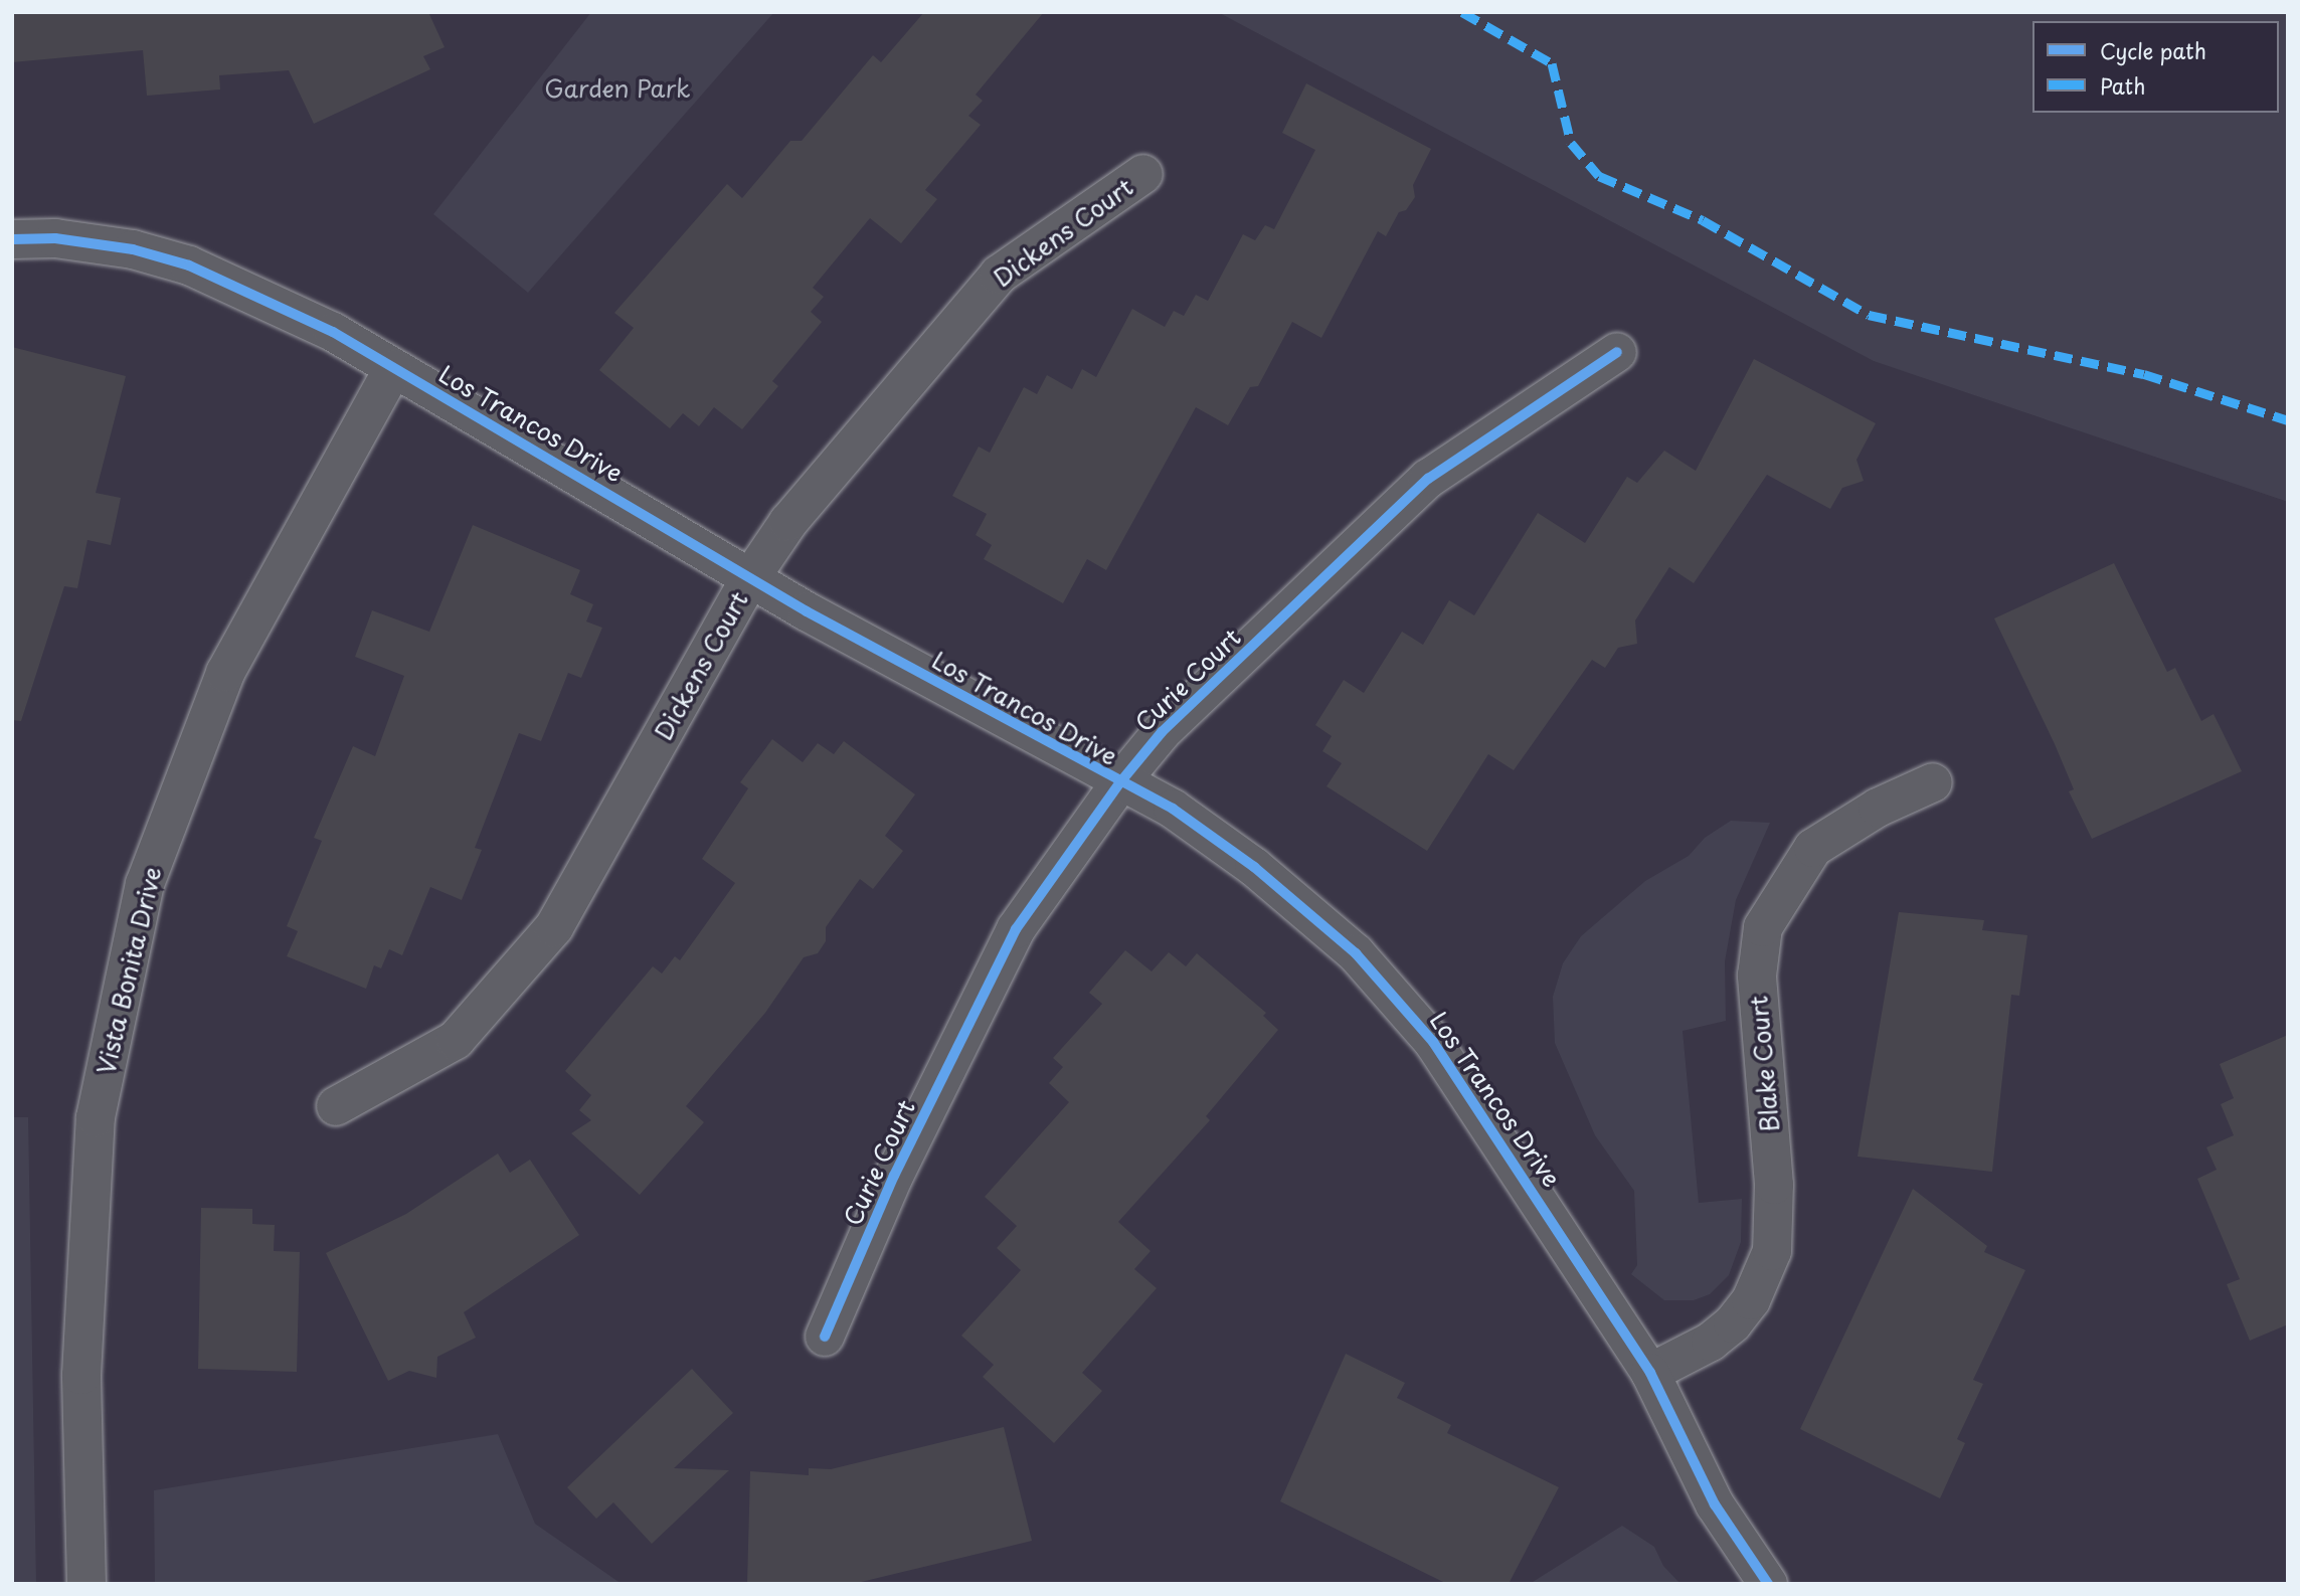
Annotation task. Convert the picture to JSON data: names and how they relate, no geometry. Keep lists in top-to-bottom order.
{
  "streets": {
    "street": [
      "Dickens Court",
      "Los Trancos Drive",
      "Curie Court",
      "Vista Bonita Drive",
      "Blake Court"
    ]
  },
  "crossings": [
    ["Dickens Court", "Los Trancos Drive"],
    ["Los Trancos Drive", "Curie Court"],
    ["Los Trancos Drive", "Vista Bonita Drive"],
    ["Los Trancos Drive", "Blake Court"]
  ],
  "parks": ["Garden Park"],
  "legend": ["Cycle path", "Path"]
}
